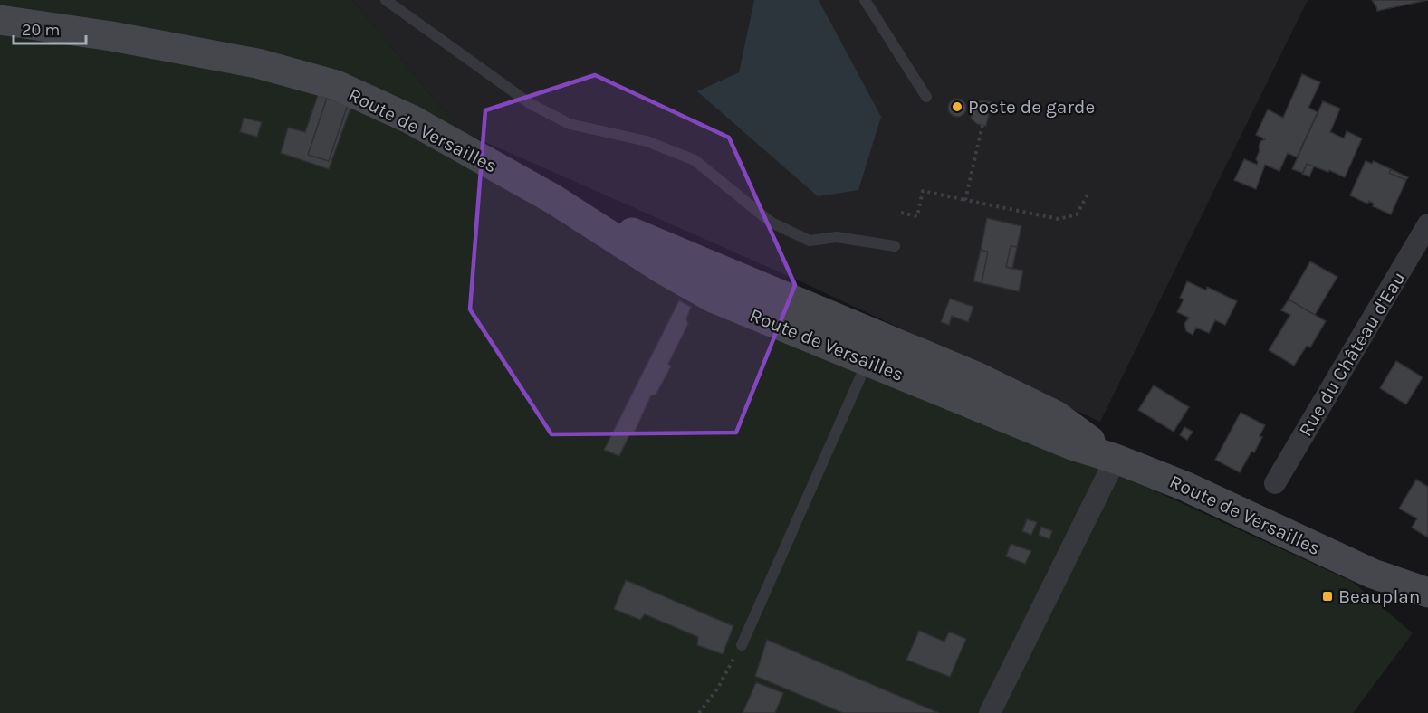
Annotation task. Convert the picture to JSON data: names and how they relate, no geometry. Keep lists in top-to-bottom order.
{
  "streets": {
    "main road": ["Route de Versailles"],
    "street": ["Rue du Château d'Eau"]
  },
  "places": {
    "other": ["Poste de garde"],
    "transit": ["Beauplan"]
  },
  "scale_bar": "20 m"
}
